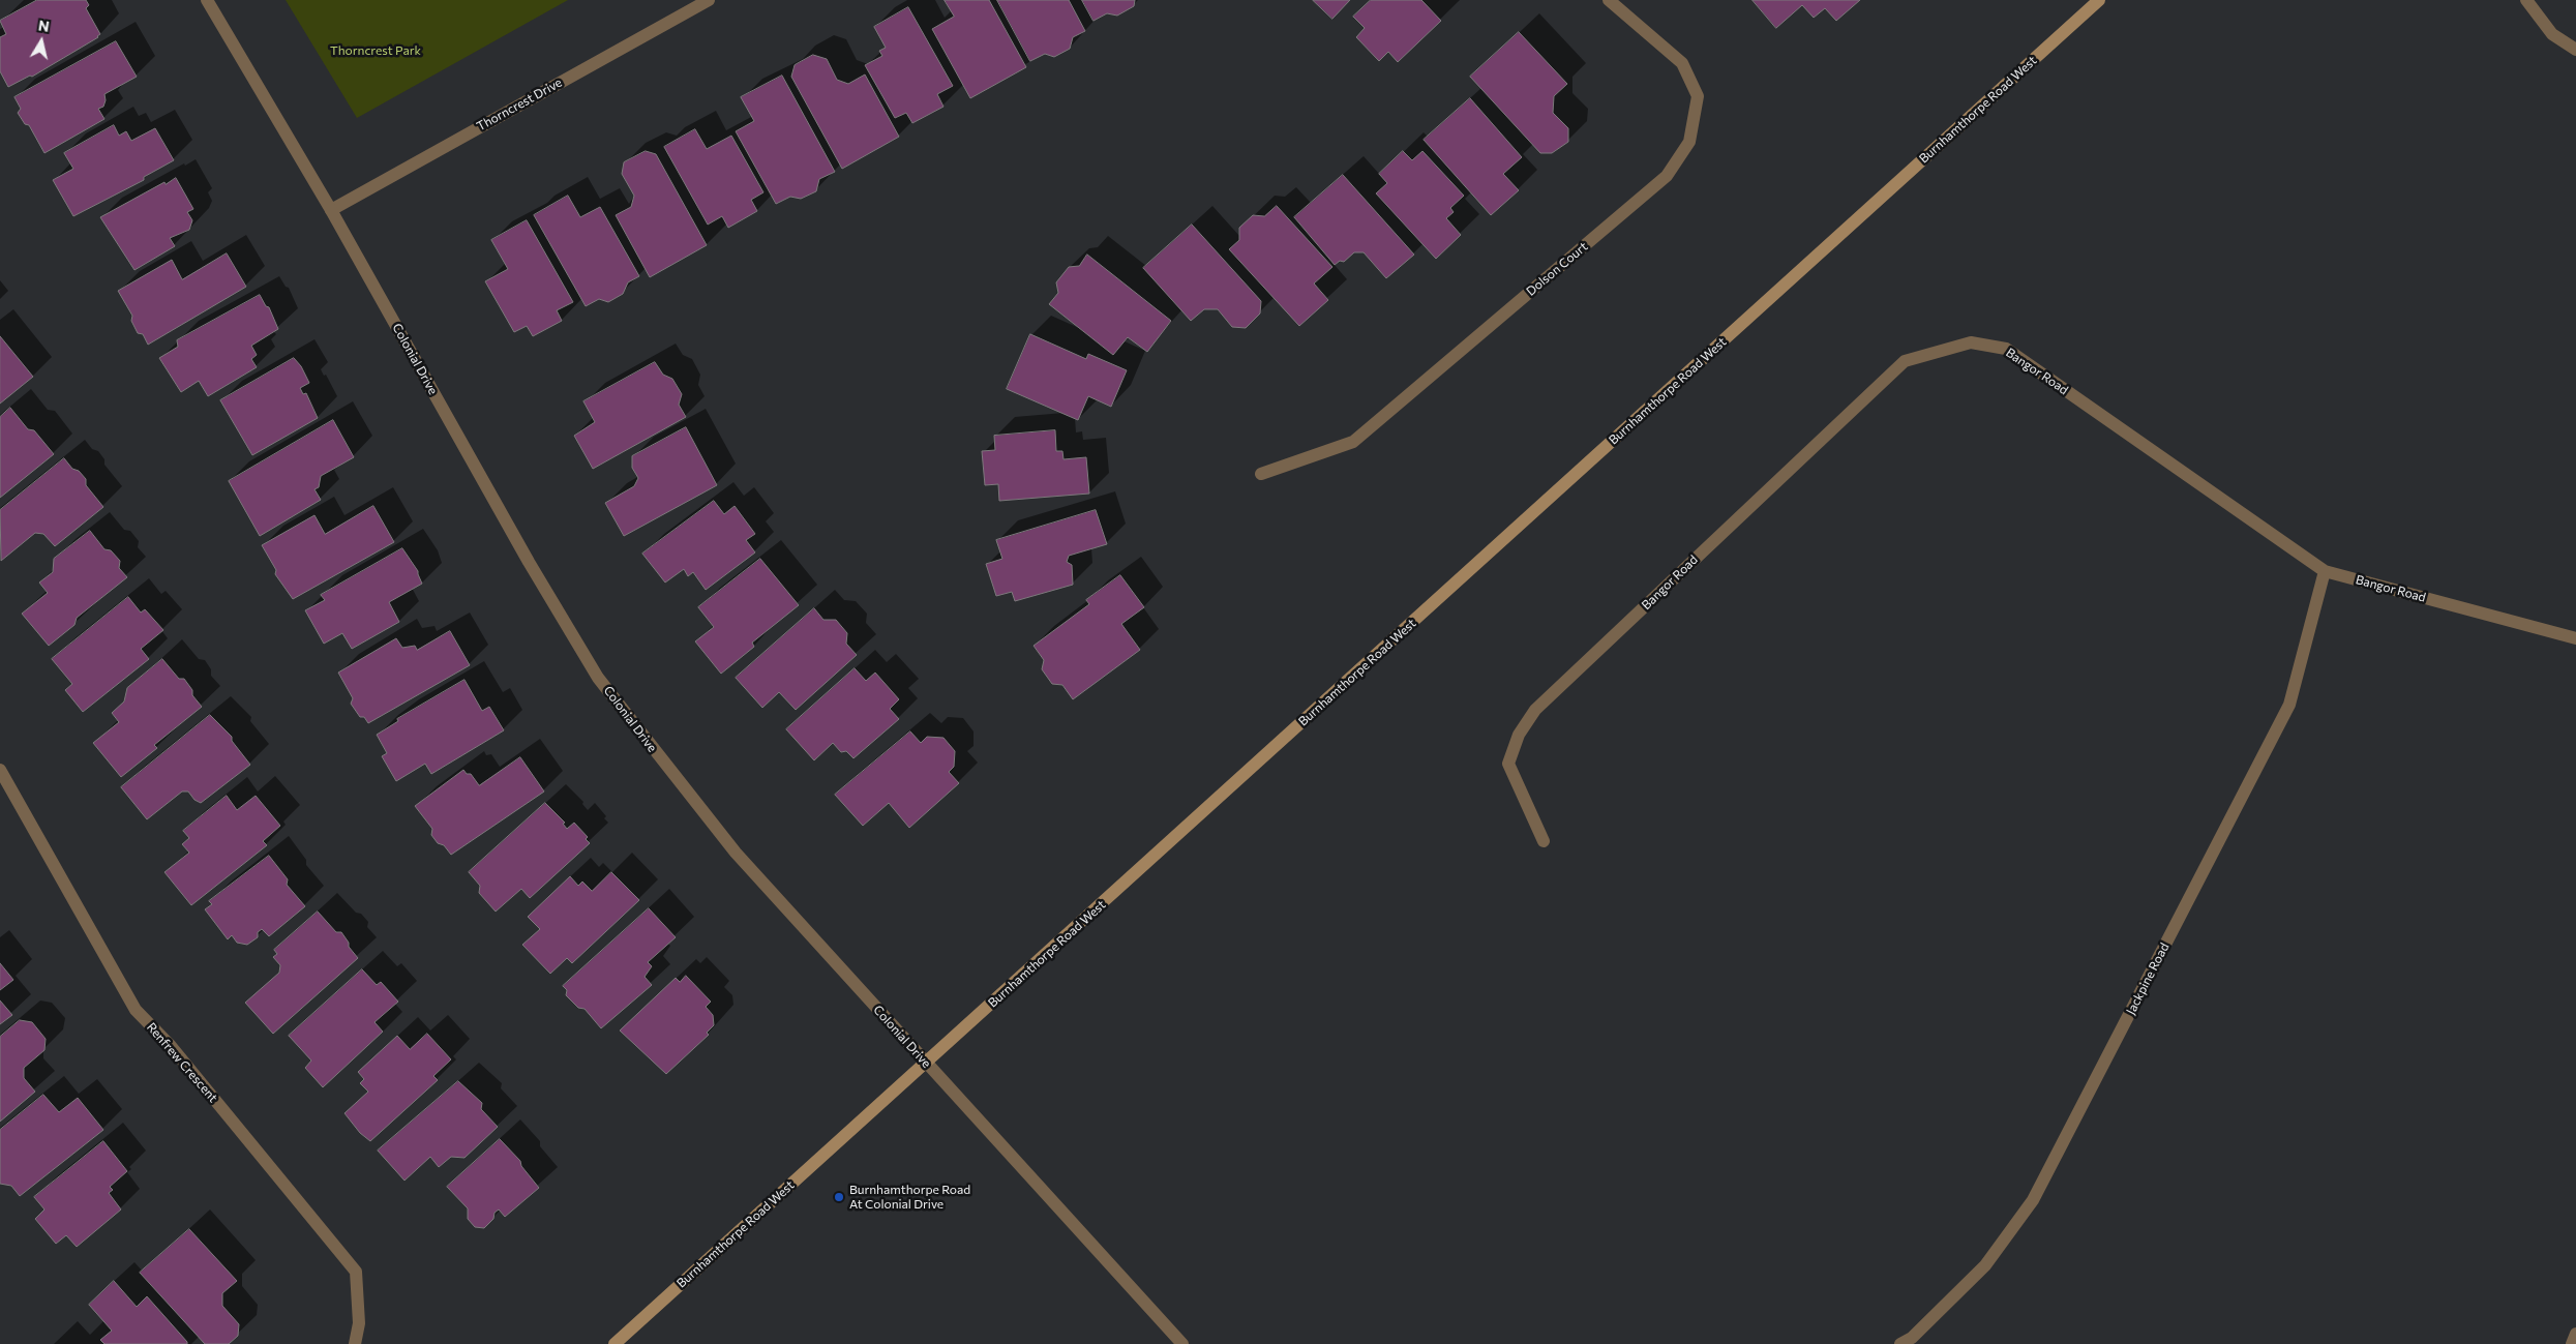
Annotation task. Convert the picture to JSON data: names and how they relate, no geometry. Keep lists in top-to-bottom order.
{
  "streets": {
    "main road": ["Burnhamthorpe Road West"],
    "street": [
      "Thorncrest Drive",
      "Dolson Court",
      "Colonial Drive",
      "Bangor Road",
      "Jackpine Road",
      "Renfrew Crescent"
    ]
  },
  "crossings": [
    ["Thorncrest Drive", "Colonial Drive"],
    ["Burnhamthorpe Road West", "Colonial Drive"],
    ["Bangor Road", "Jackpine Road"]
  ],
  "parks": ["Thorncrest Park"],
  "places": ["Burnhamthorpe Road At Colonial Drive"],
  "north": "top"
}
